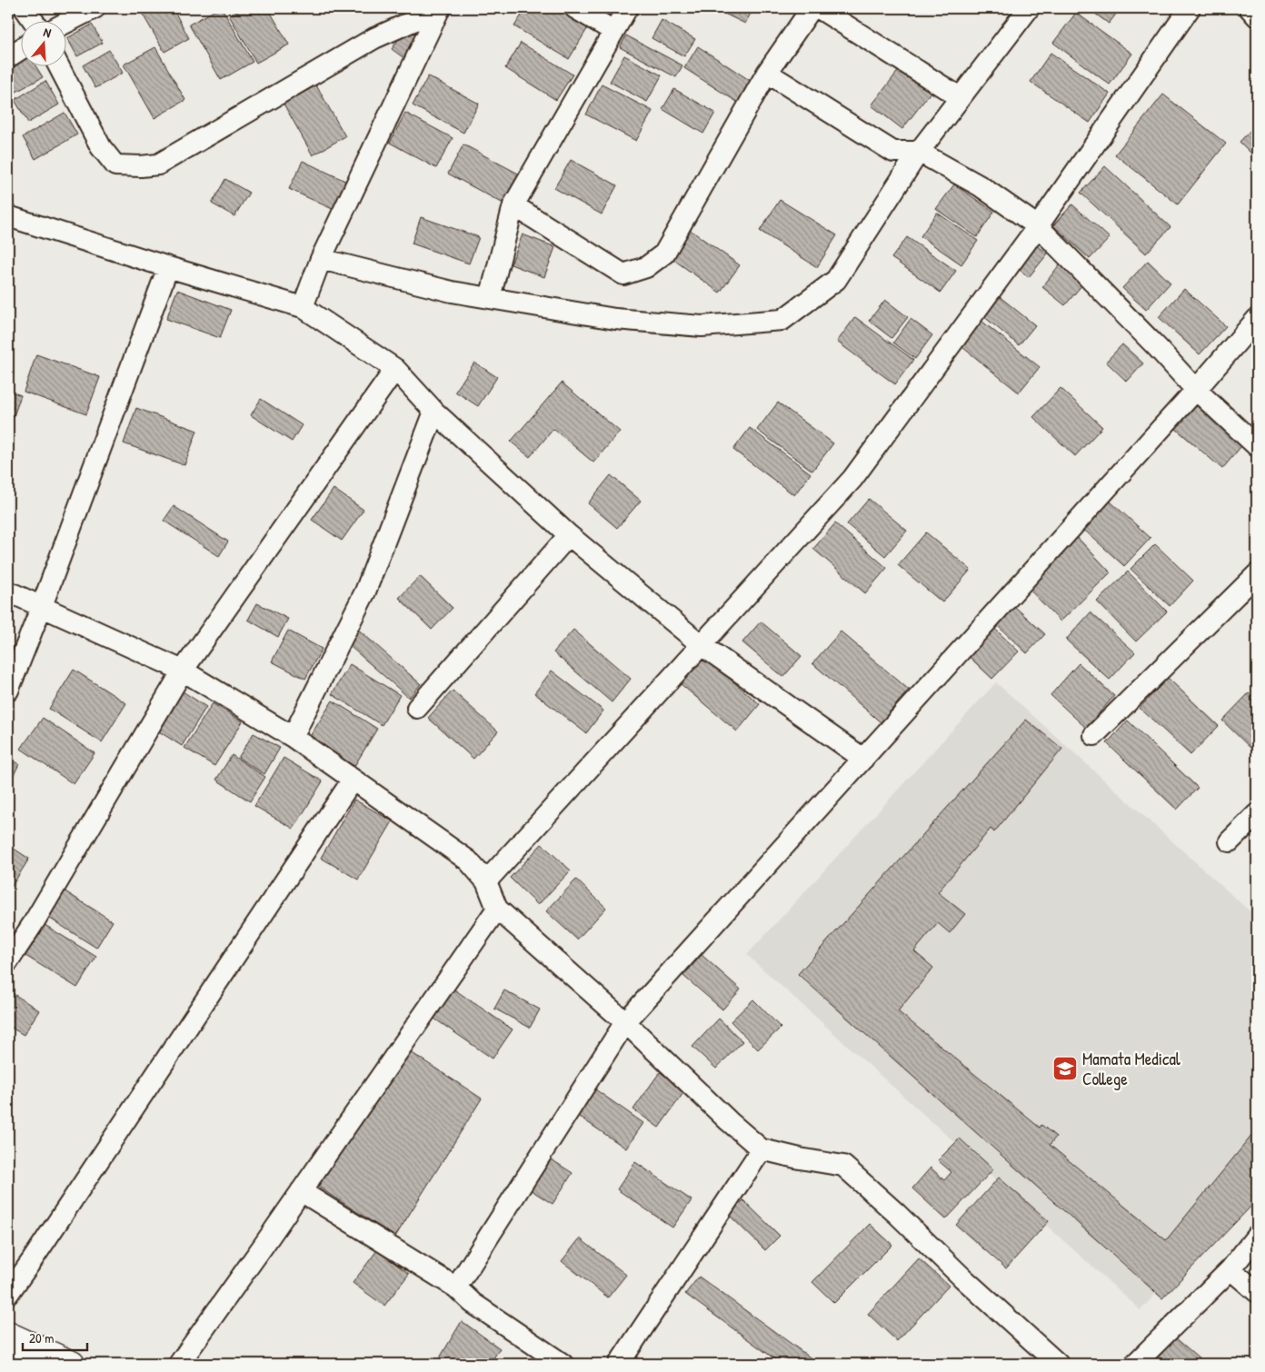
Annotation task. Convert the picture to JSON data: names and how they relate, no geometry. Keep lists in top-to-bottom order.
{
  "places": {
    "school or university": ["Mamata Medical College"]
  },
  "scale_bar": "20 m",
  "north": "top"
}
